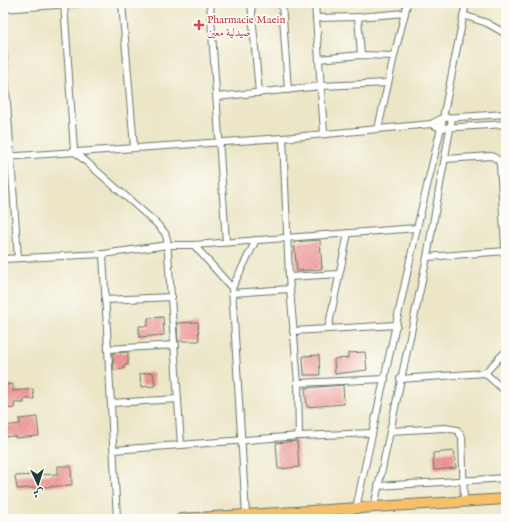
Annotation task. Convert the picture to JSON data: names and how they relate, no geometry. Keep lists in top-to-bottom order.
{
  "places": {
    "health": ["Pharmacie Maein صيدلية معين"]
  },
  "north": "bottom"
}
